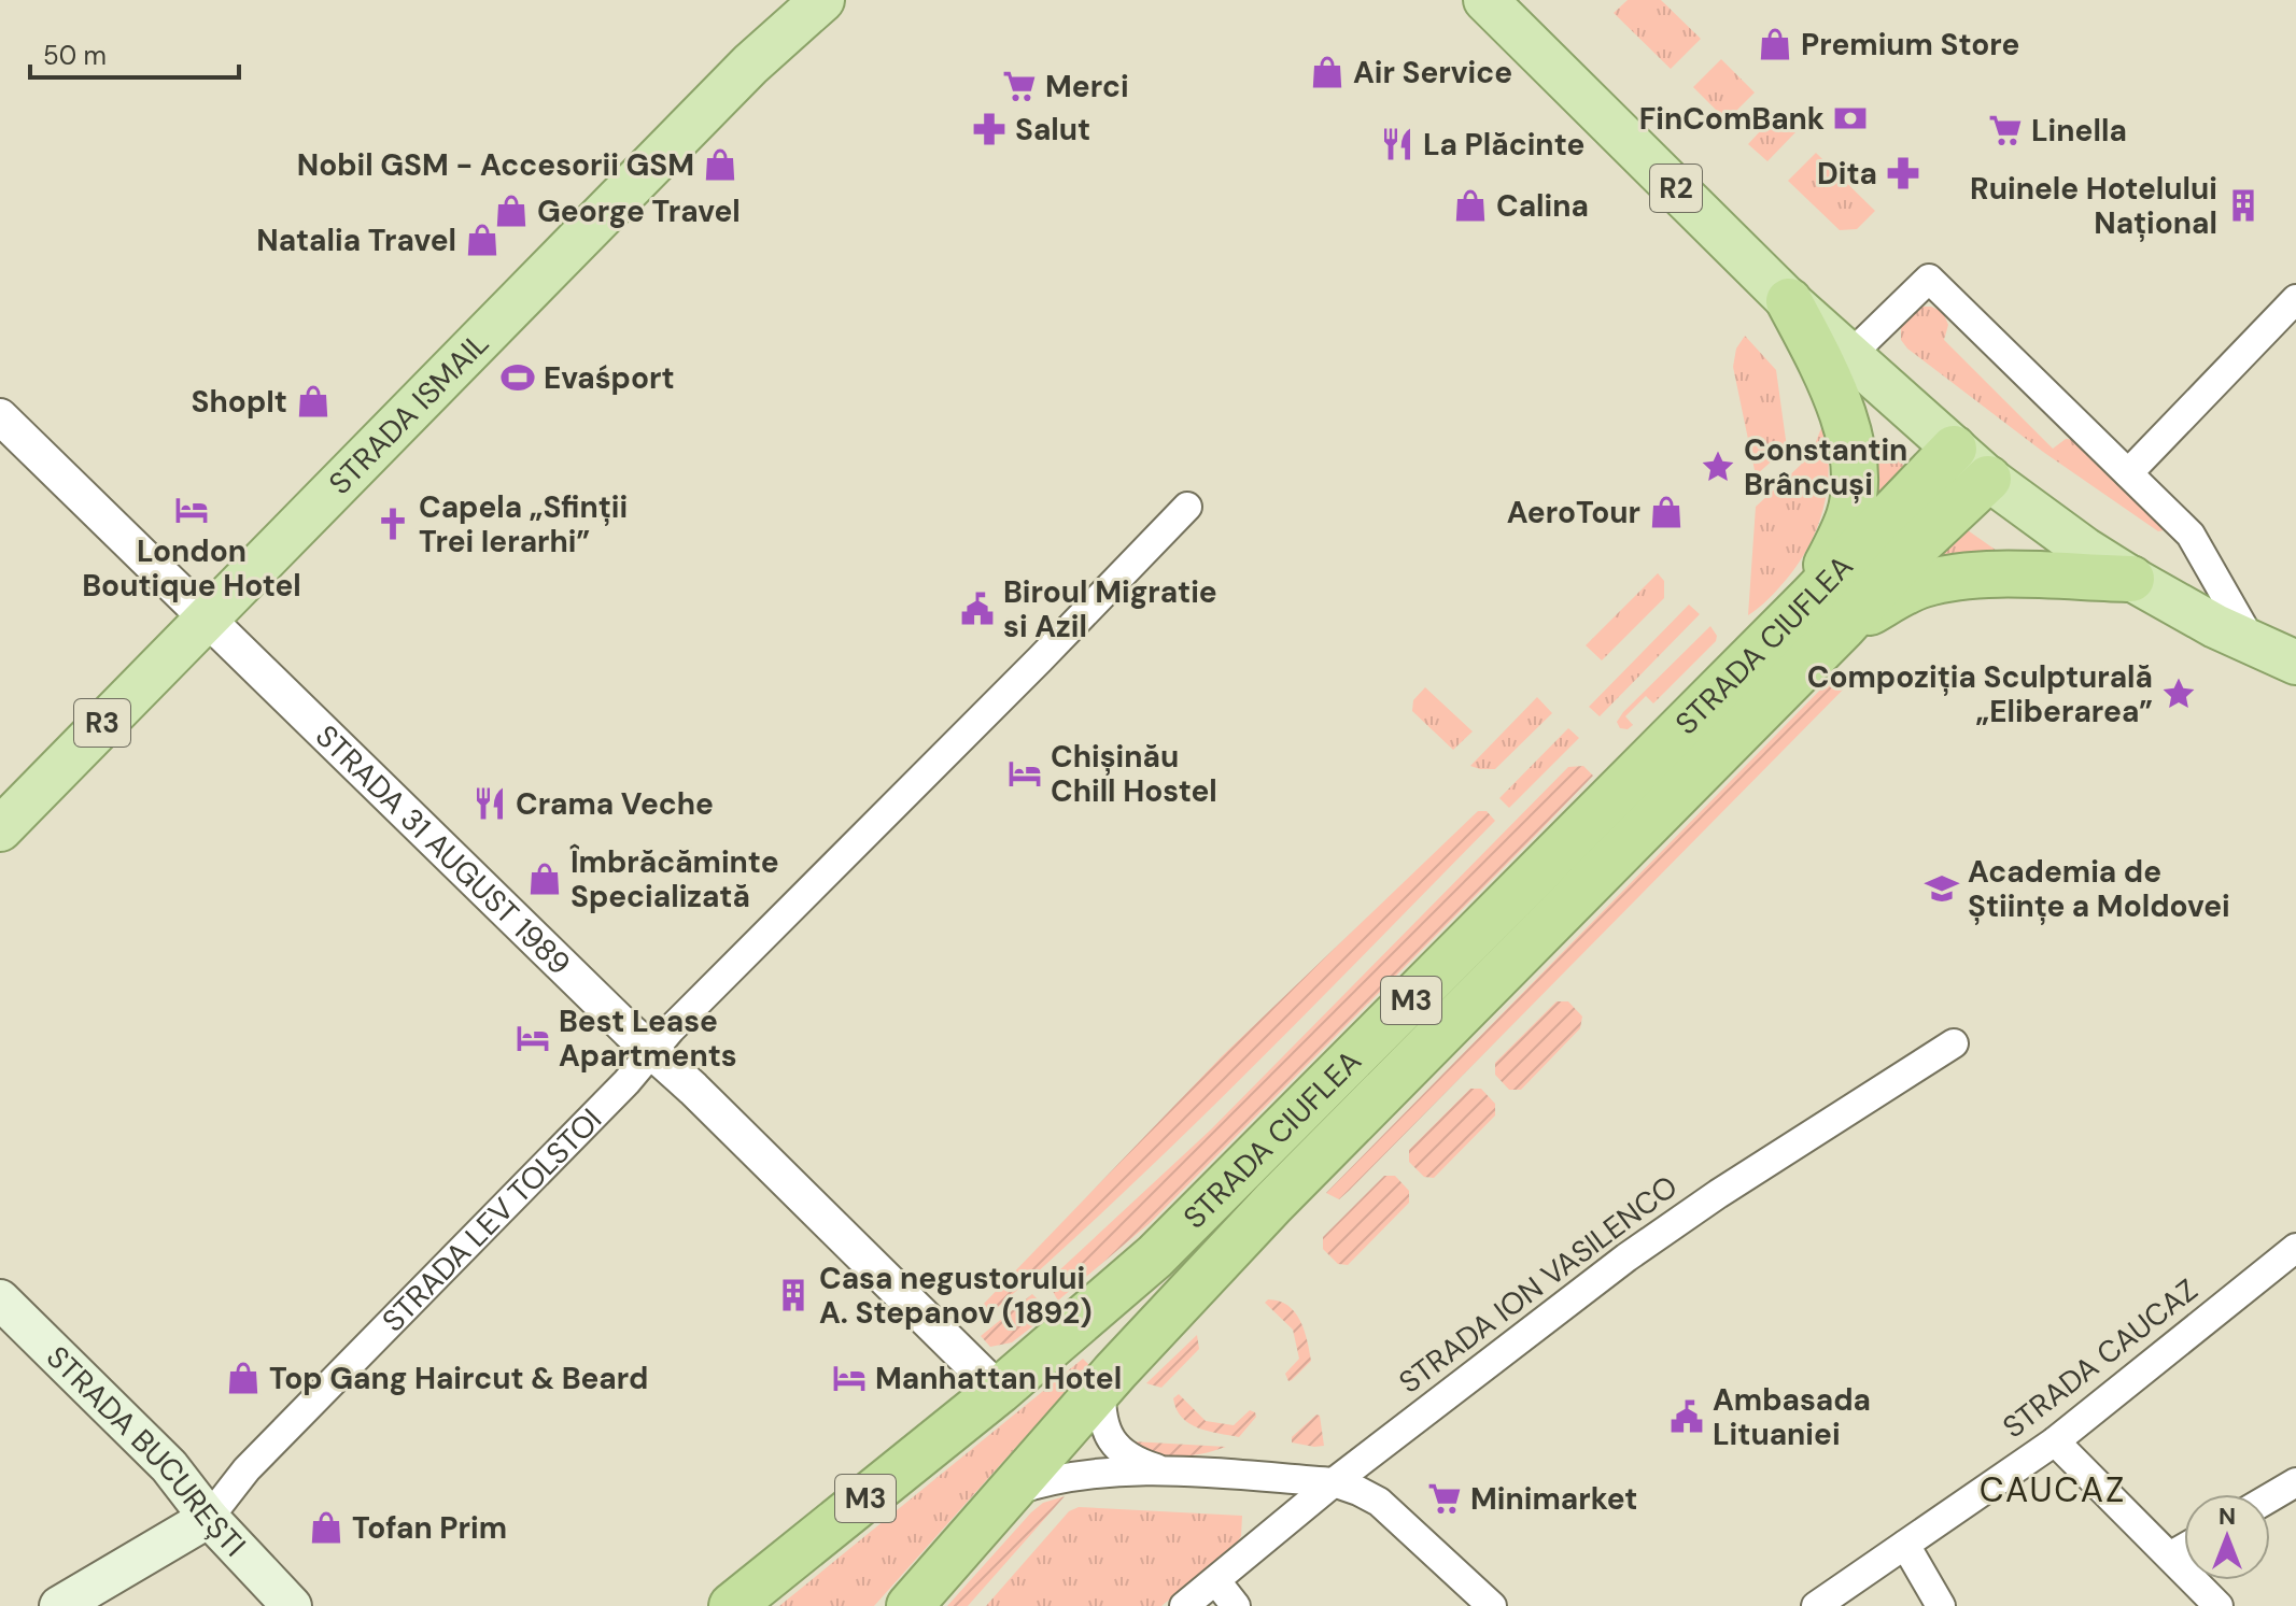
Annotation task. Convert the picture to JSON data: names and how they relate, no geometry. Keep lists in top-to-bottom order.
{
  "streets": {
    "highway": ["STRADA CIUFLEA", "M3"],
    "main road": [
      "R2",
      "STRADA ISMAIL",
      "R3",
      "STRADA LEV TOLSTOI",
      "STRADA BUCUREȘTI"
    ],
    "street": ["STRADA 31 AUGUST 1989", "STRADA ION VASILENCO", "STRADA CAUCAZ"]
  },
  "crossings": [
    ["R2", "STRADA CIUFLEA"],
    ["STRADA ISMAIL", "STRADA 31 AUGUST 1989"],
    ["STRADA CIUFLEA", "STRADA 31 AUGUST 1989"],
    ["STRADA 31 AUGUST 1989", "STRADA LEV TOLSTOI"],
    ["STRADA LEV TOLSTOI", "STRADA BUCUREȘTI"]
  ],
  "districts": ["CAUCAZ"],
  "places": {
    "shop": [
      "Premium Store",
      "Air Service",
      "Nobil GSM - Accesorii GSM",
      "Calina",
      "George Travel",
      "Natalia Travel",
      "ShopIt",
      "AeroTour",
      "Îmbrăcăminte Specializată",
      "Top Gang Haircut & Beard",
      "Tofan Prim"
    ],
    "supermarket": ["Merci", "Linella", "Minimarket"],
    "bank": ["FinComBank"],
    "pharmacy": ["Salut", "Dita"],
    "restaurant": ["La Plăcinte", "Crama Veche"],
    "building": ["Ruinele Hotelului Național", "Casa negustorului A. Stepanov (1892)"],
    "sports": ["Evaśport"],
    "place": ["Constantin Brâncuși", "Compoziția Sculpturală „Eliberarea”"],
    "hotel": [
      "London Boutique Hotel",
      "Chișinău Chill Hostel",
      "Best Lease Apartments",
      "Manhattan Hotel"
    ],
    "church": ["Capela „Sfinții Trei Ierarhi”"],
    "public building": ["Biroul Migratie si Azil", "Ambasada Lituaniei"],
    "school or university": ["Academia de Științe a Moldovei"]
  },
  "scale_bar": "50 m",
  "north": "top"
}
